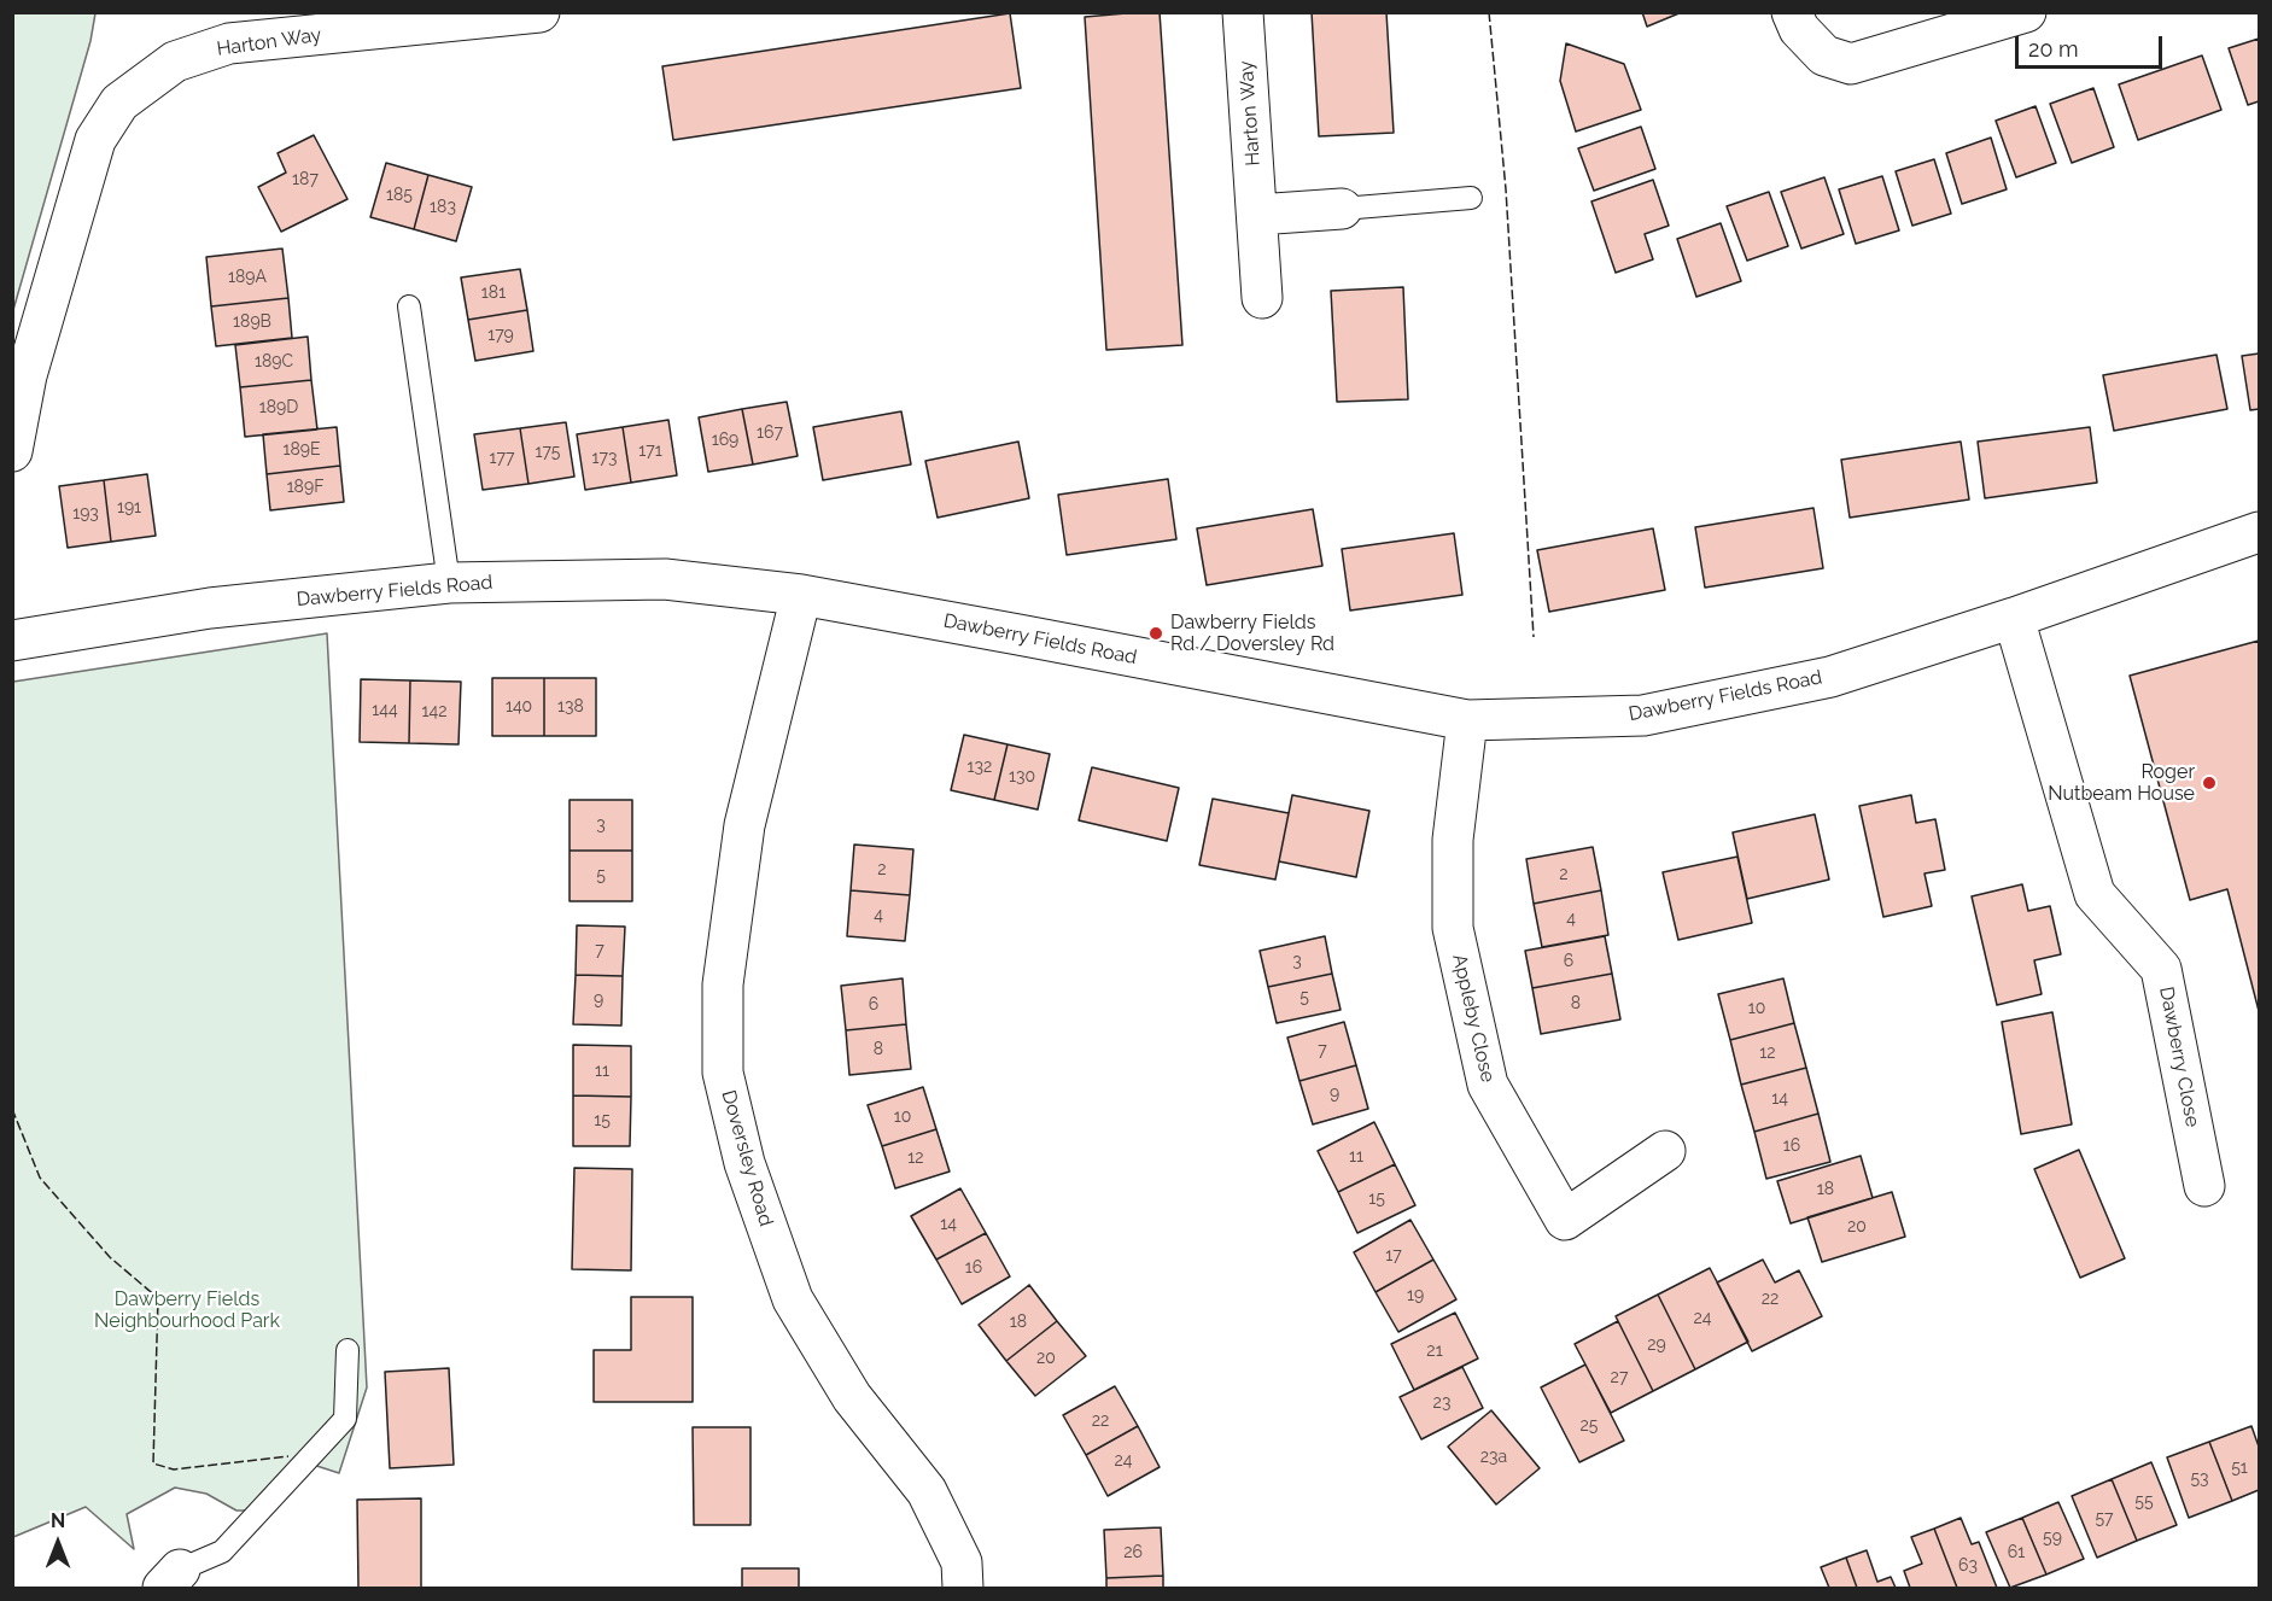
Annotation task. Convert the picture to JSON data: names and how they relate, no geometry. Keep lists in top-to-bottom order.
{
  "streets": {
    "street": [
      "Harton Way",
      "Dawberry Fields Road",
      "Appleby Close",
      "Dawberry Close",
      "Doversley Road"
    ]
  },
  "crossings": [
    ["Dawberry Fields Road", "Appleby Close"],
    ["Dawberry Fields Road", "Dawberry Close"],
    ["Dawberry Fields Road", "Doversley Road"]
  ],
  "parks": ["Dawberry Fields Neighbourhood Park"],
  "places": ["Dawberry Fields Rd / Doversley Rd", "Roger Nutbeam House"],
  "house_numbers": [
    "187",
    "185",
    "183",
    "189A",
    "181",
    "189B",
    "179",
    "189C",
    "189D",
    "167",
    "169",
    "189E",
    "171",
    "175",
    "177",
    "173",
    "189F",
    "191",
    "193",
    "140",
    "138",
    "144",
    "142",
    "132",
    "130",
    "3",
    "2",
    "2",
    "5",
    "4",
    "4",
    "7",
    "3",
    "6",
    "5",
    "9",
    "8",
    "6",
    "10",
    "8",
    "7",
    "12",
    "11",
    "9",
    "14",
    "10",
    "15",
    "16",
    "11",
    "12",
    "18",
    "15",
    "14",
    "20",
    "17",
    "16",
    "19",
    "22",
    "24",
    "18",
    "29",
    "21",
    "20",
    "27",
    "23",
    "22",
    "25",
    "23a",
    "24",
    "51",
    "53",
    "55",
    "57",
    "59",
    "26",
    "61",
    "63"
  ],
  "scale_bar": "20 m",
  "north": "top"
}
